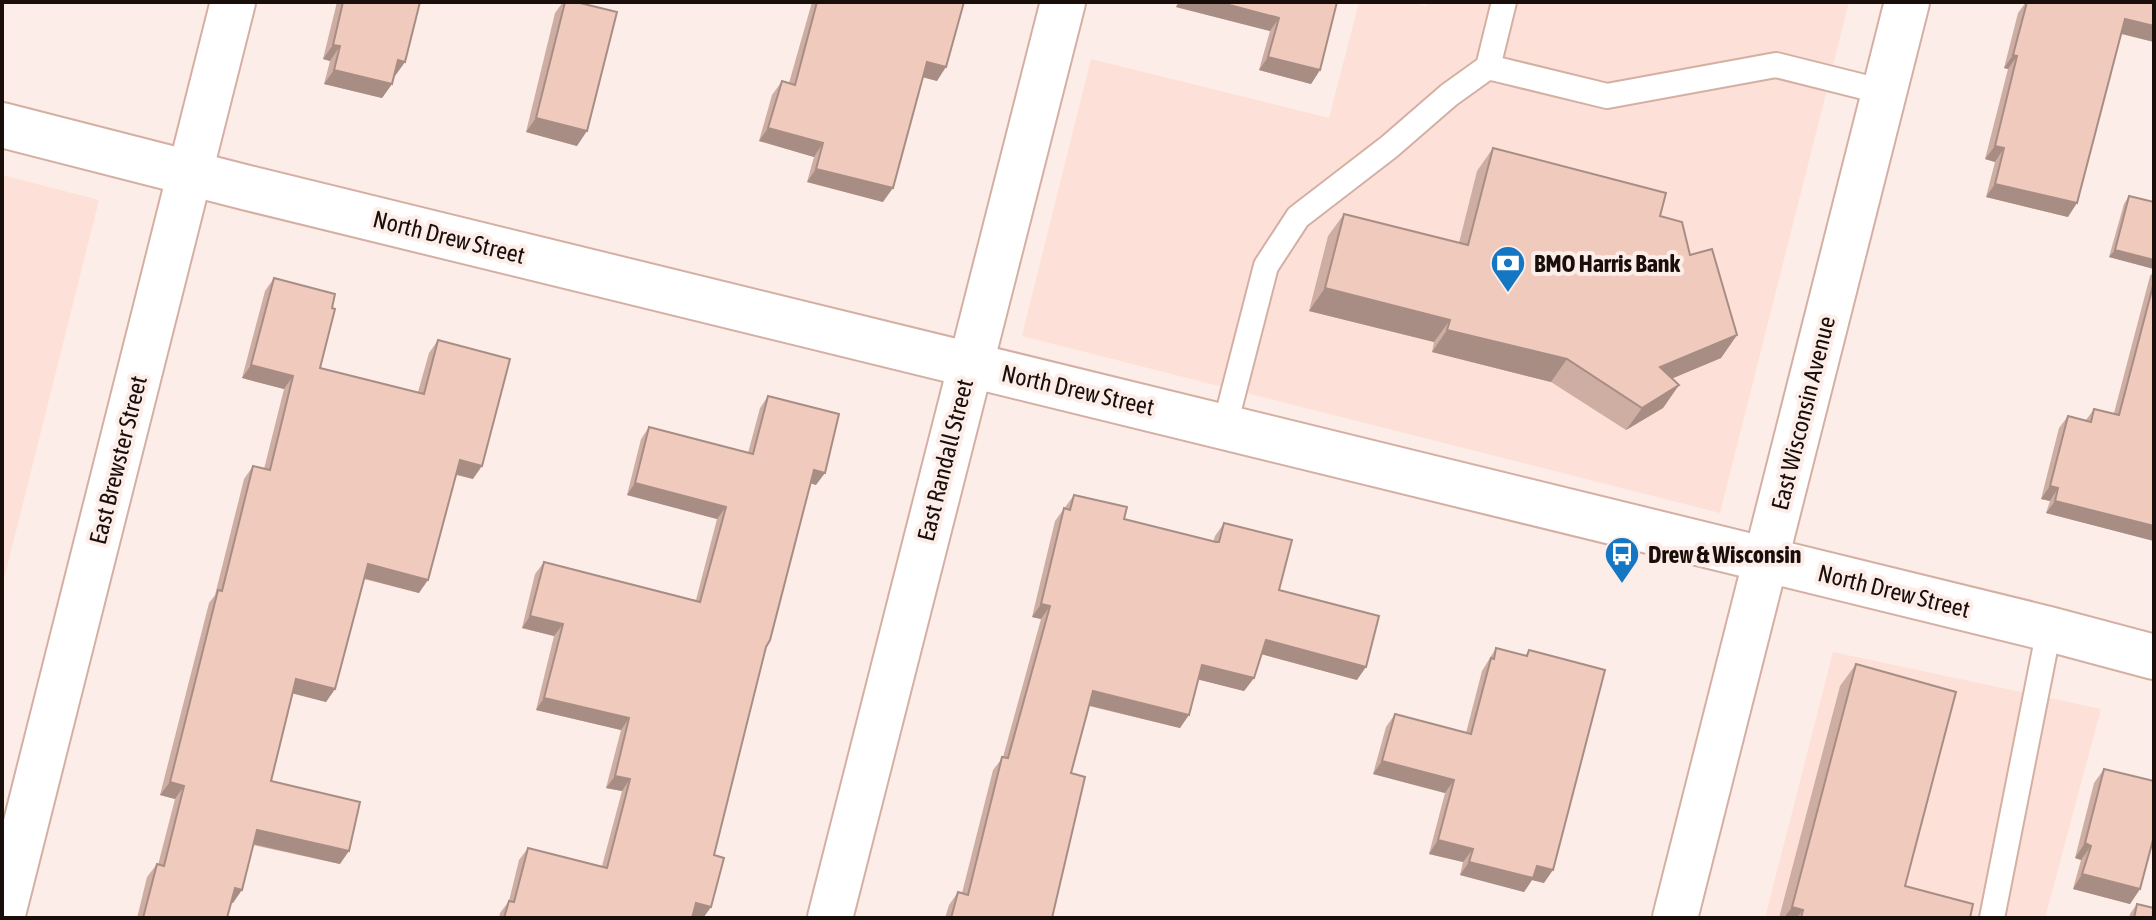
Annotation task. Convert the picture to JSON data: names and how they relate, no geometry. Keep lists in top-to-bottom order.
{
  "streets": {
    "street": [
      "North Drew Street",
      "East Wisconsin Avenue",
      "East Brewster Street",
      "East Randall Street"
    ]
  },
  "crossings": [
    ["North Drew Street", "East Wisconsin Avenue"],
    ["North Drew Street", "East Brewster Street"],
    ["North Drew Street", "East Randall Street"]
  ],
  "places": {
    "bank": ["BMO Harris Bank"],
    "bus stop": ["Drew & Wisconsin"]
  }
}
